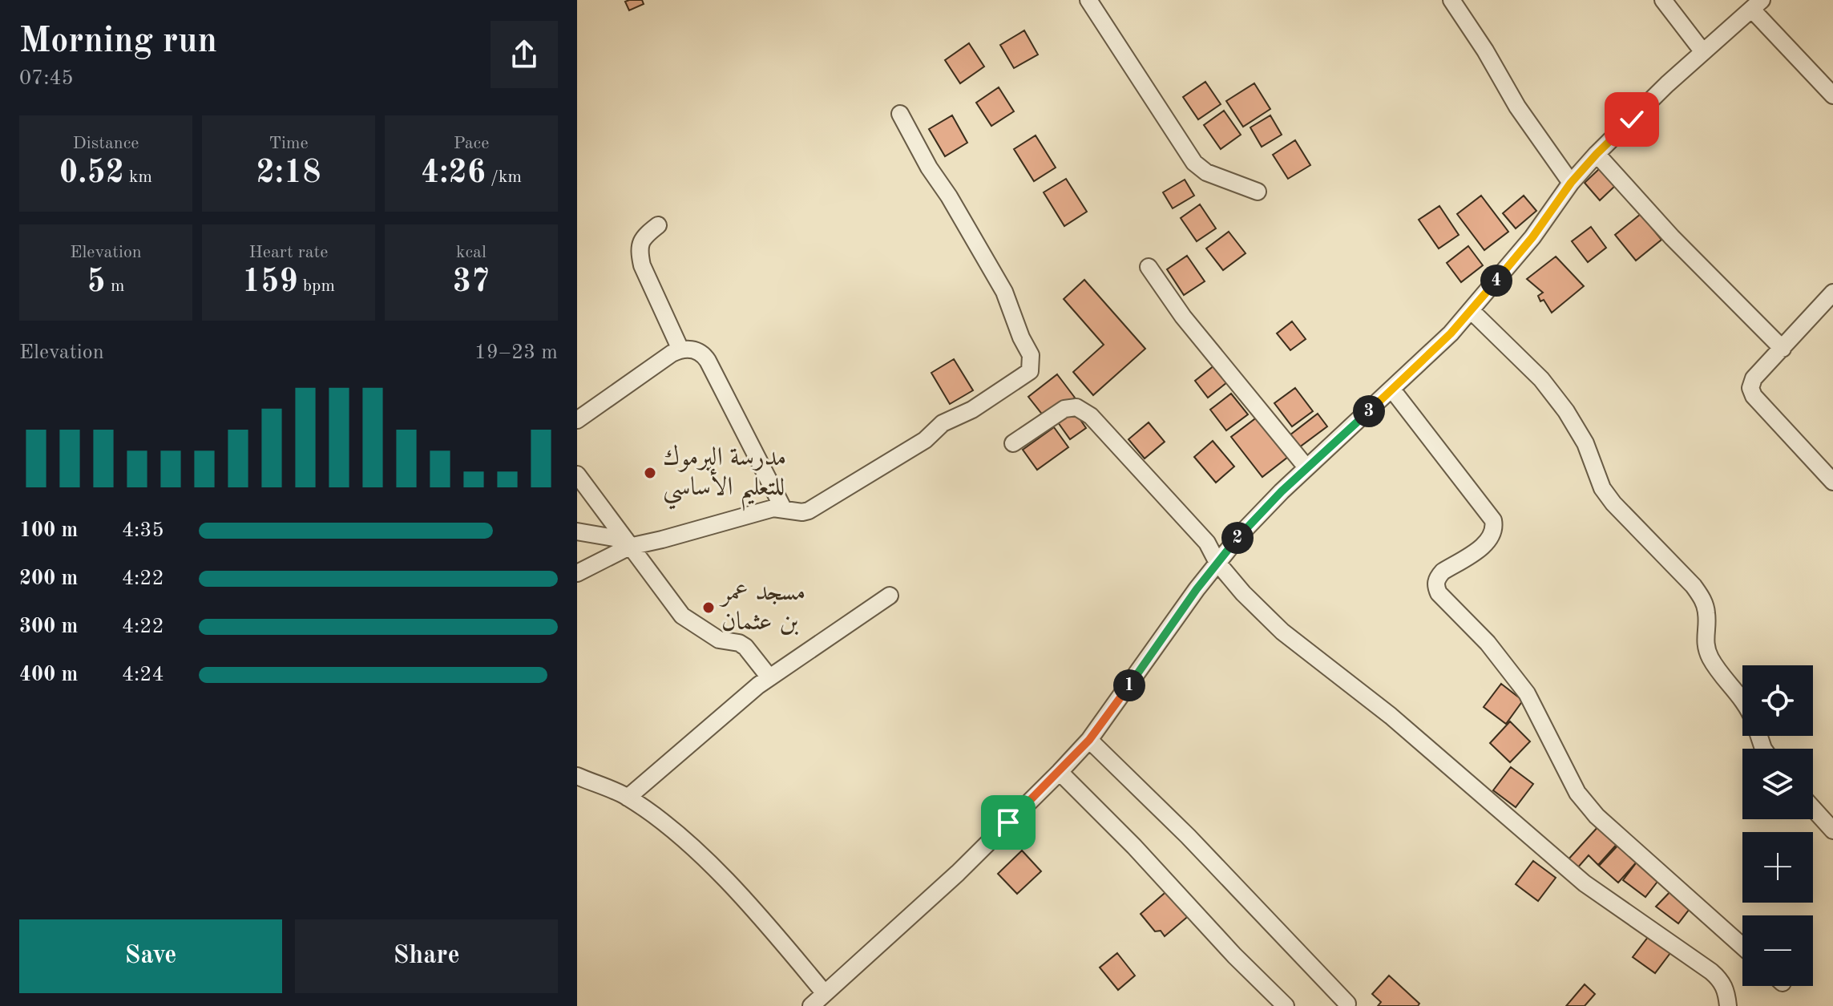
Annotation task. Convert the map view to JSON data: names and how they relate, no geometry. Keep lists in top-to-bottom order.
{
  "places": ["مدرسة اليرموك للتعليم الأساسي", "مسجد عمر بن عثمان"],
  "page": {
    "heading": ["Morning run", "07:45"],
    "stats": [
      ["Distance", "0.52 km"],
      ["Time", "2:18"],
      ["Pace", "4:26 /km"],
      ["Elevation", "5 m"],
      ["Heart rate", "159 bpm"],
      ["kcal", "37"]
    ],
    "pins": [
      "4",
      "3",
      "2",
      "1"
    ],
    "chart": ["Elevation", "19–23 m"],
    "list": [
      {
        "name": "100 m",
        "note": "4:35"
      },
      {
        "name": "200 m",
        "note": "4:22"
      },
      {
        "name": "300 m",
        "note": "4:22"
      },
      {
        "name": "400 m",
        "note": "4:24"
      }
    ],
    "map_buttons": ["+", "−"],
    "buttons": ["Save", "Share"]
  }
}
